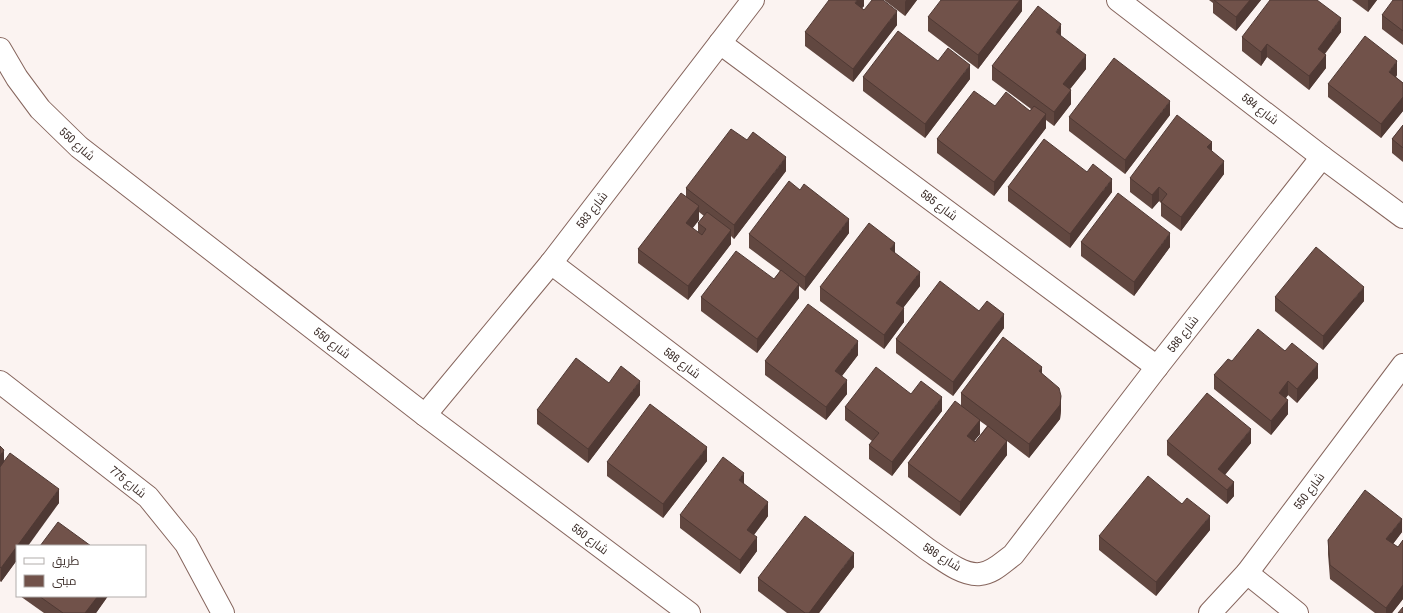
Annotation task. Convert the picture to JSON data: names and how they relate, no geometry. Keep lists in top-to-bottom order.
{
  "streets": {
    "street": [
      "شارع 584",
      "شارع 550",
      "شارع 585",
      "شارع 583",
      "شارع 586",
      "شارع 775"
    ]
  },
  "crossings": [
    ["شارع 584", "شارع 586"],
    ["شارع 550", "شارع 583"],
    ["شارع 585", "شارع 583"],
    ["شارع 585", "شارع 586"],
    ["شارع 583", "شارع 586"]
  ],
  "legend": ["طريق", "مبنى"]
}
